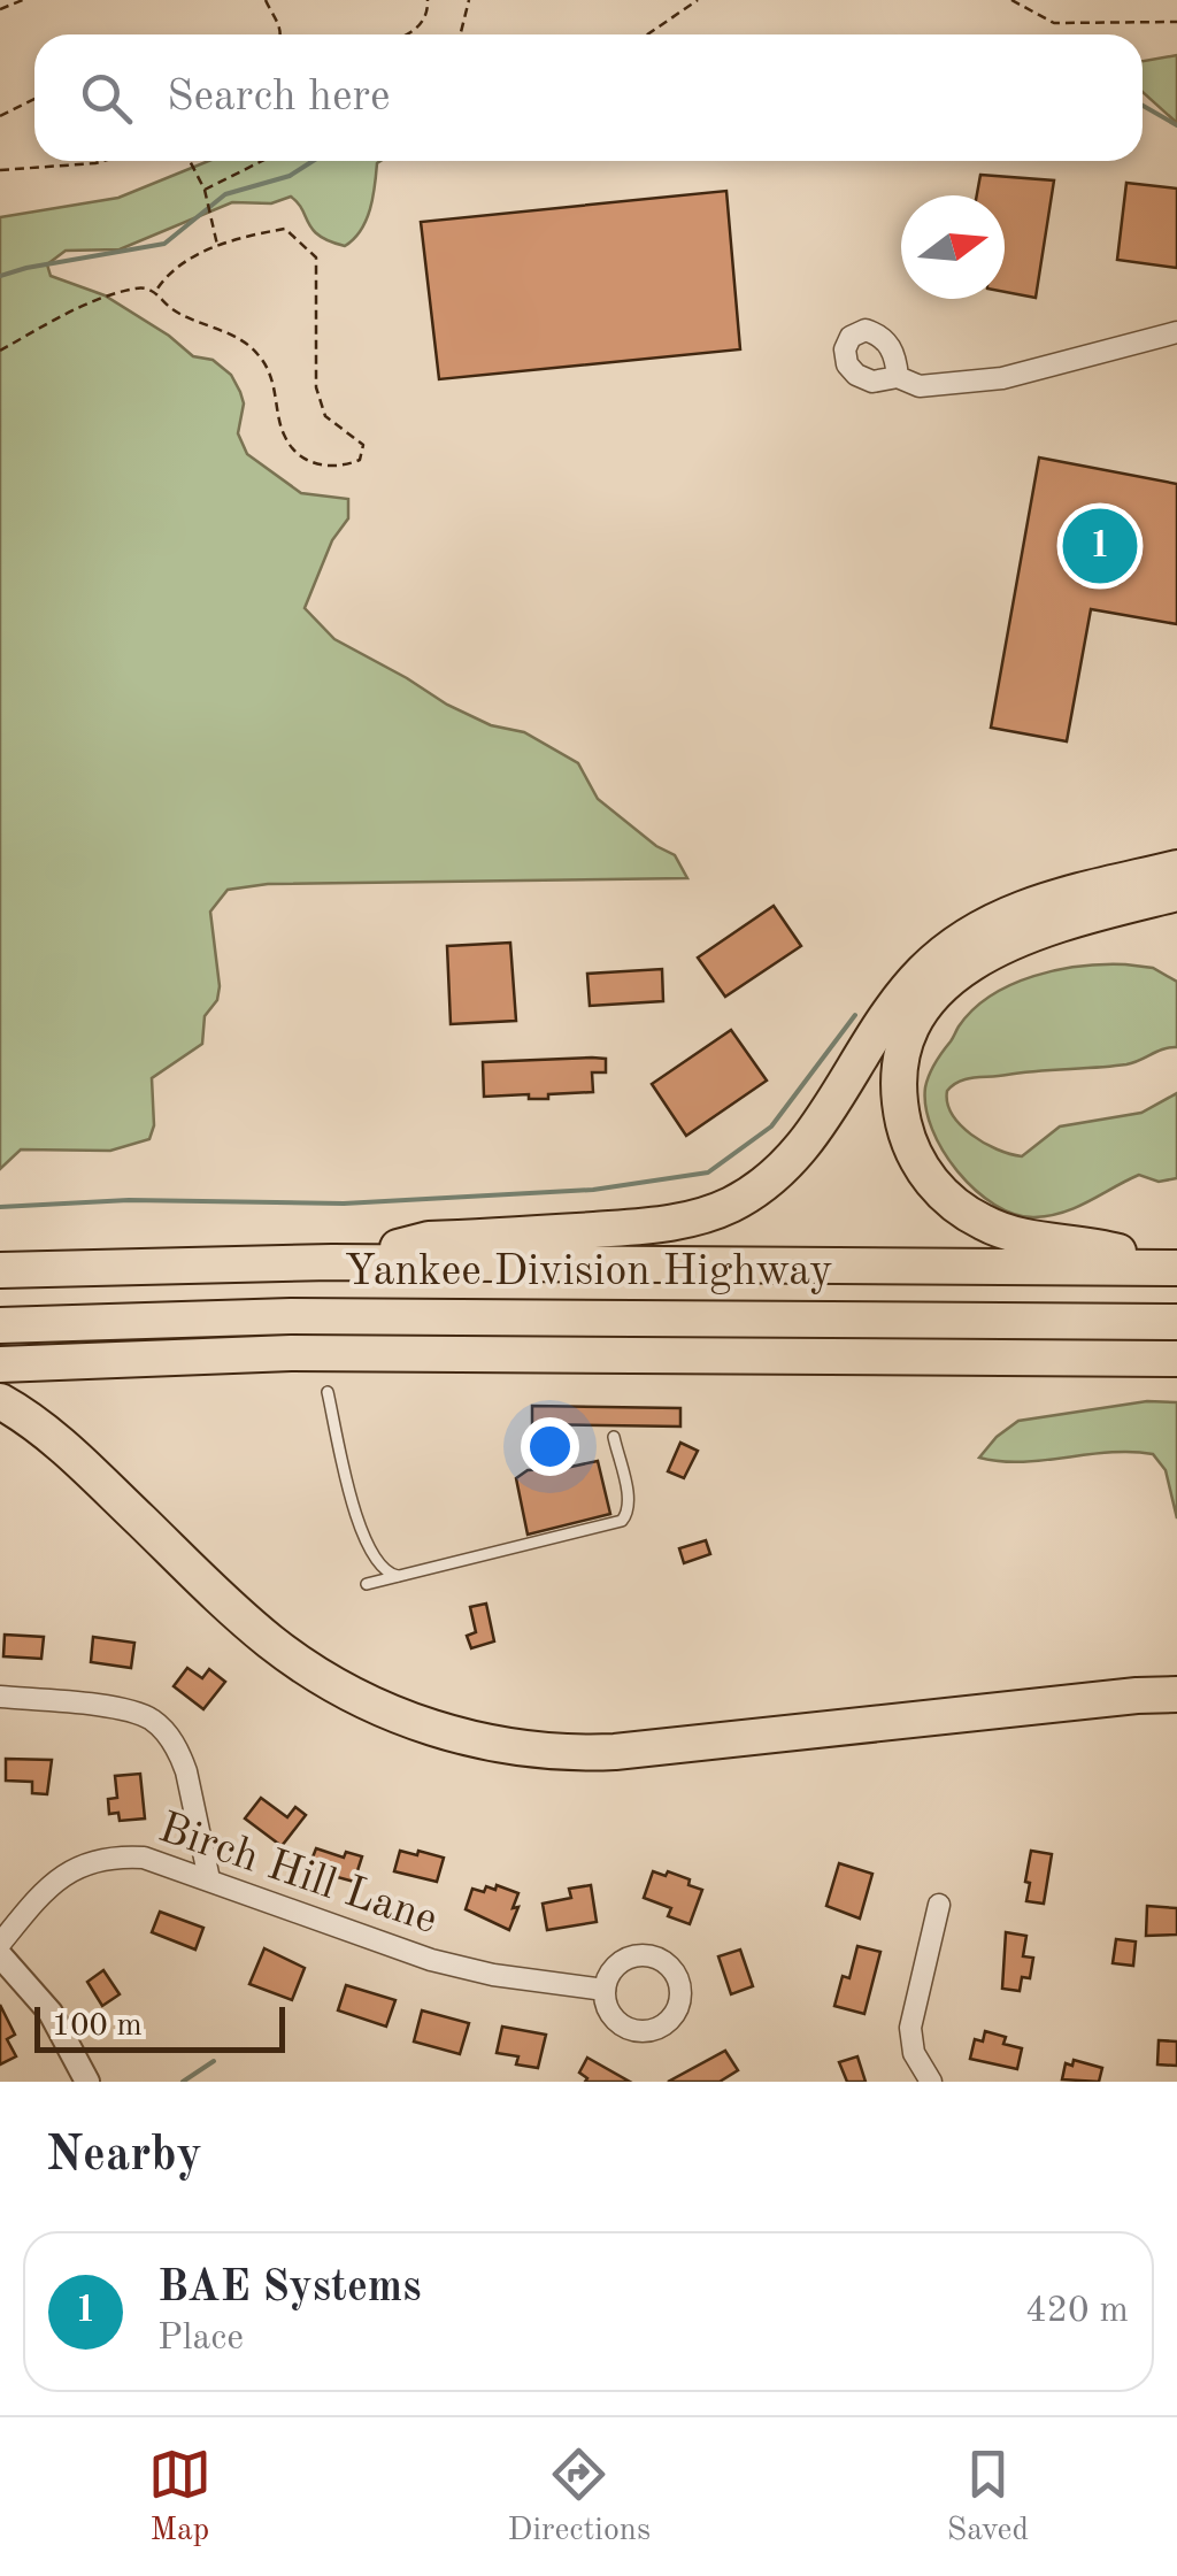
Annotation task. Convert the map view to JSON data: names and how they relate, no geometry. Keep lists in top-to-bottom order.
{
  "streets": {
    "highway": ["Yankee Division Highway"],
    "street": ["Birch Hill Lane"]
  },
  "scale_bar": "100 m",
  "north": "right",
  "page": {
    "search": "Search here",
    "pins": "1",
    "scale": "100 m",
    "heading": "Nearby",
    "list": [
      {
        "mark": "1",
        "name": "BAE Systems",
        "note": "Place",
        "value": "420 m"
      }
    ],
    "nav": ["Map", "Directions", "Saved"]
  }
}
